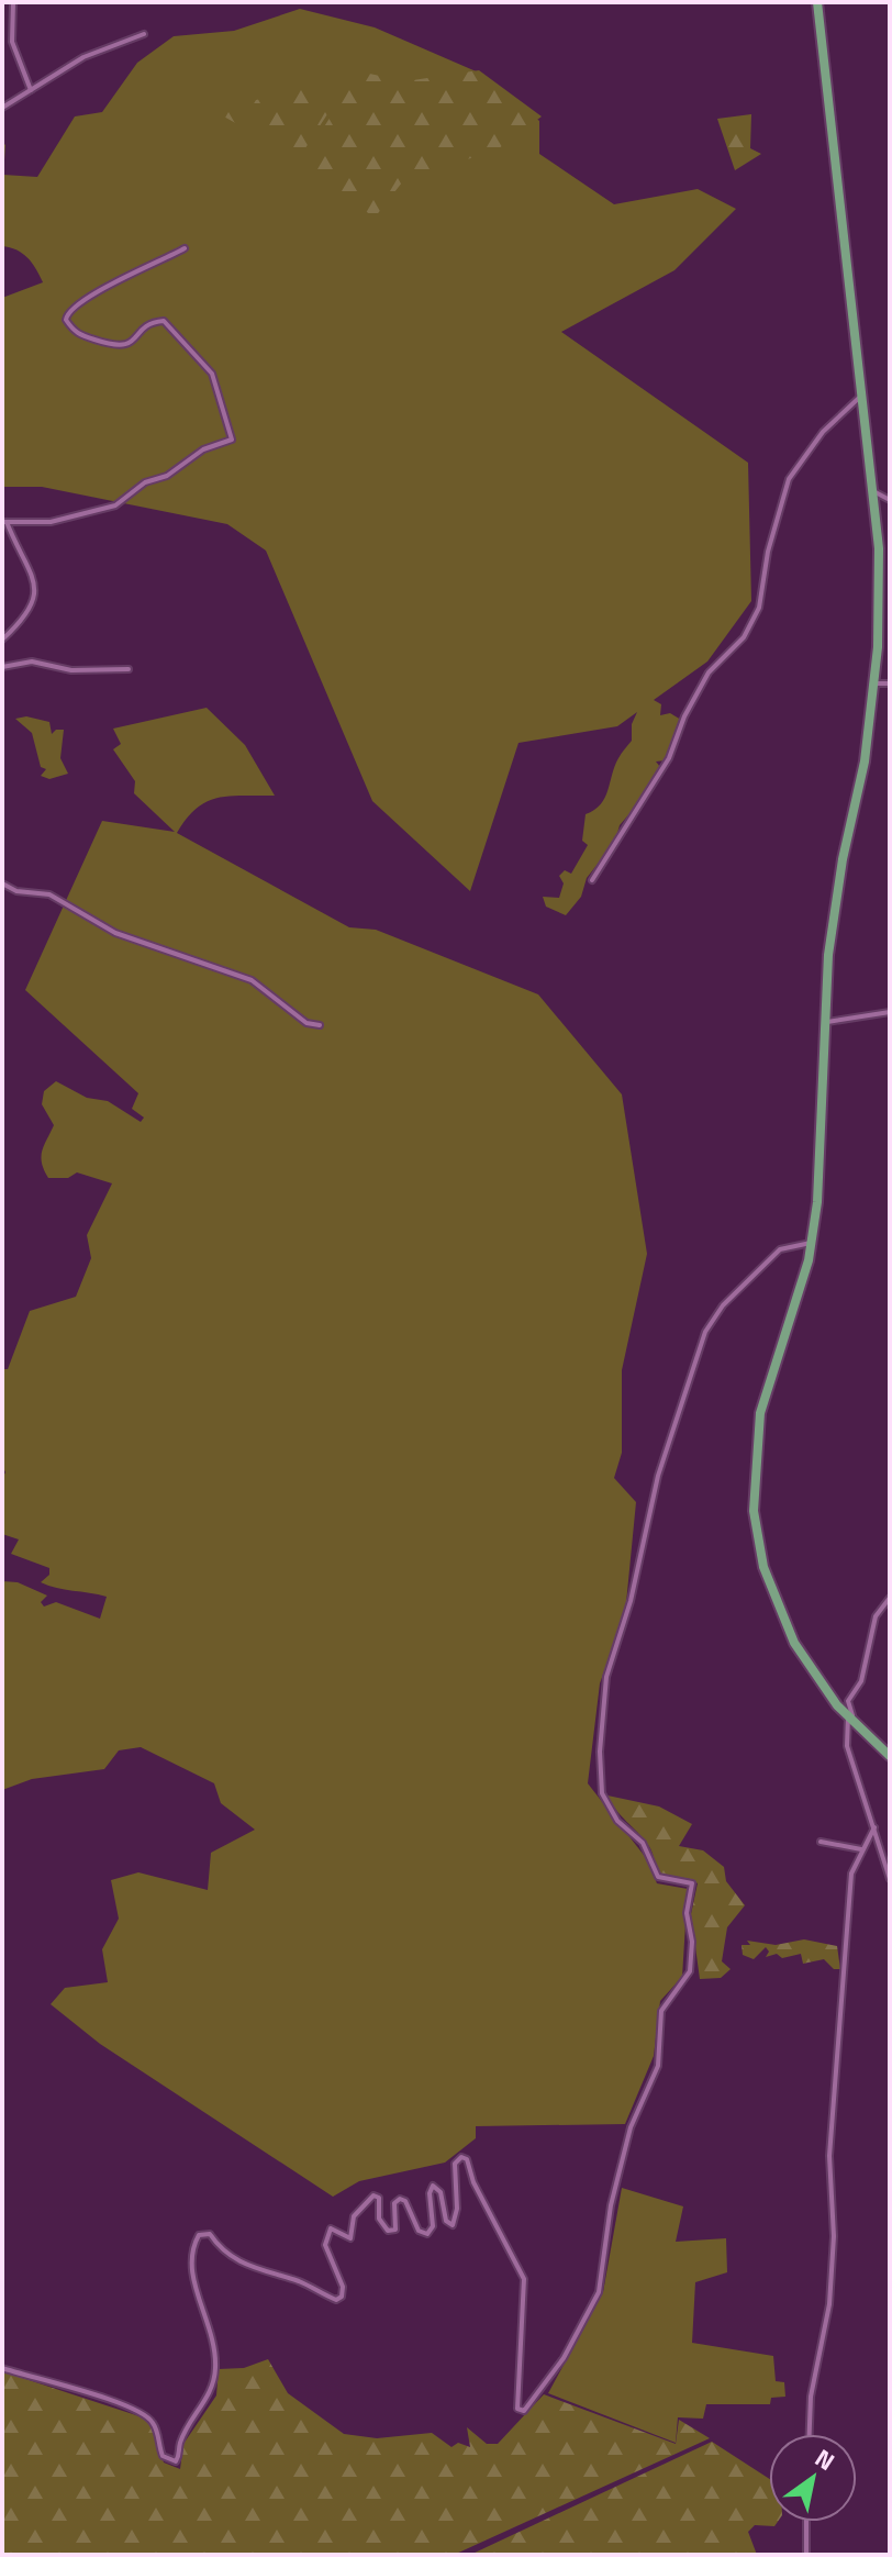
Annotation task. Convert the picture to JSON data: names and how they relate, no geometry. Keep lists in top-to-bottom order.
{
  "north": "top right"
}
